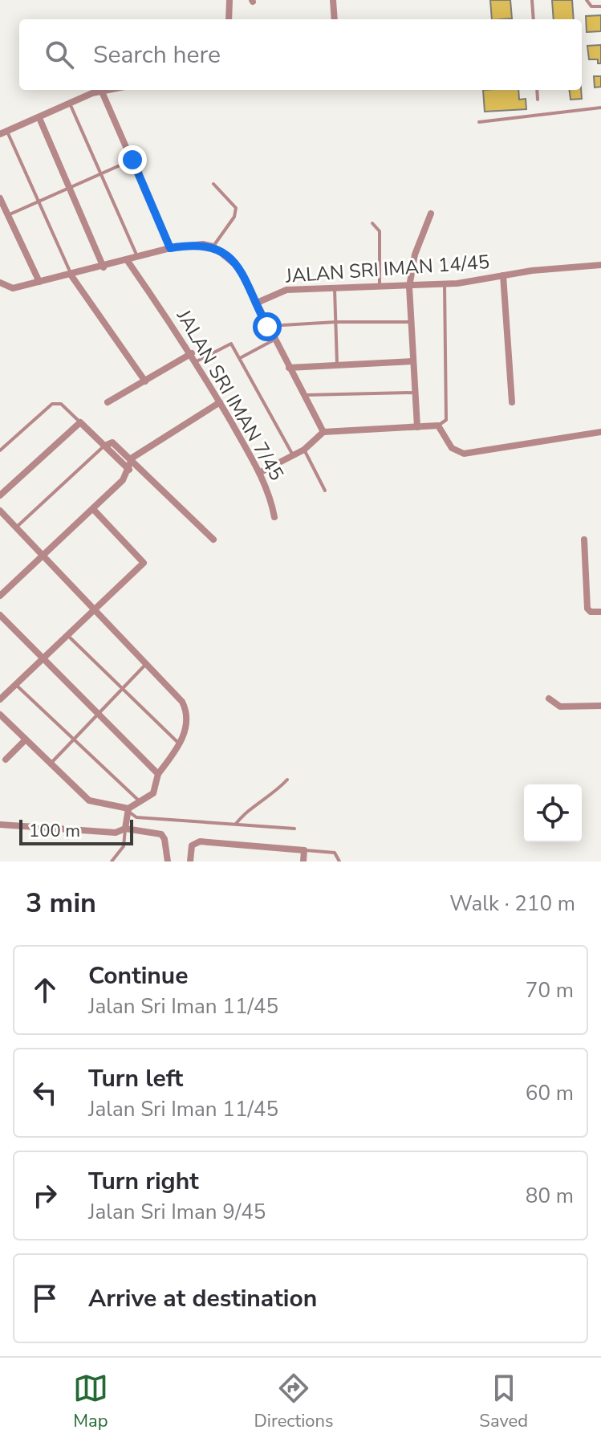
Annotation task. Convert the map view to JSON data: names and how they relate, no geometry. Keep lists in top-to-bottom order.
{
  "streets": {
    "street": ["JALAN SRI IMAN 14/45", "JALAN SRI IMAN 7/45"]
  },
  "scale_bar": "100 m",
  "page": {
    "search": "Search here",
    "scale": "100 m",
    "heading": ["3 min", "Walk · 210 m"],
    "list": [
      ["Continue", "Jalan Sri Iman 11/45", "70 m"],
      ["Turn left", "Jalan Sri Iman 11/45", "60 m"],
      ["Turn right", "Jalan Sri Iman 9/45", "80 m"],
      "Arrive at destination"
    ],
    "nav": ["Map", "Directions", "Saved"]
  }
}
